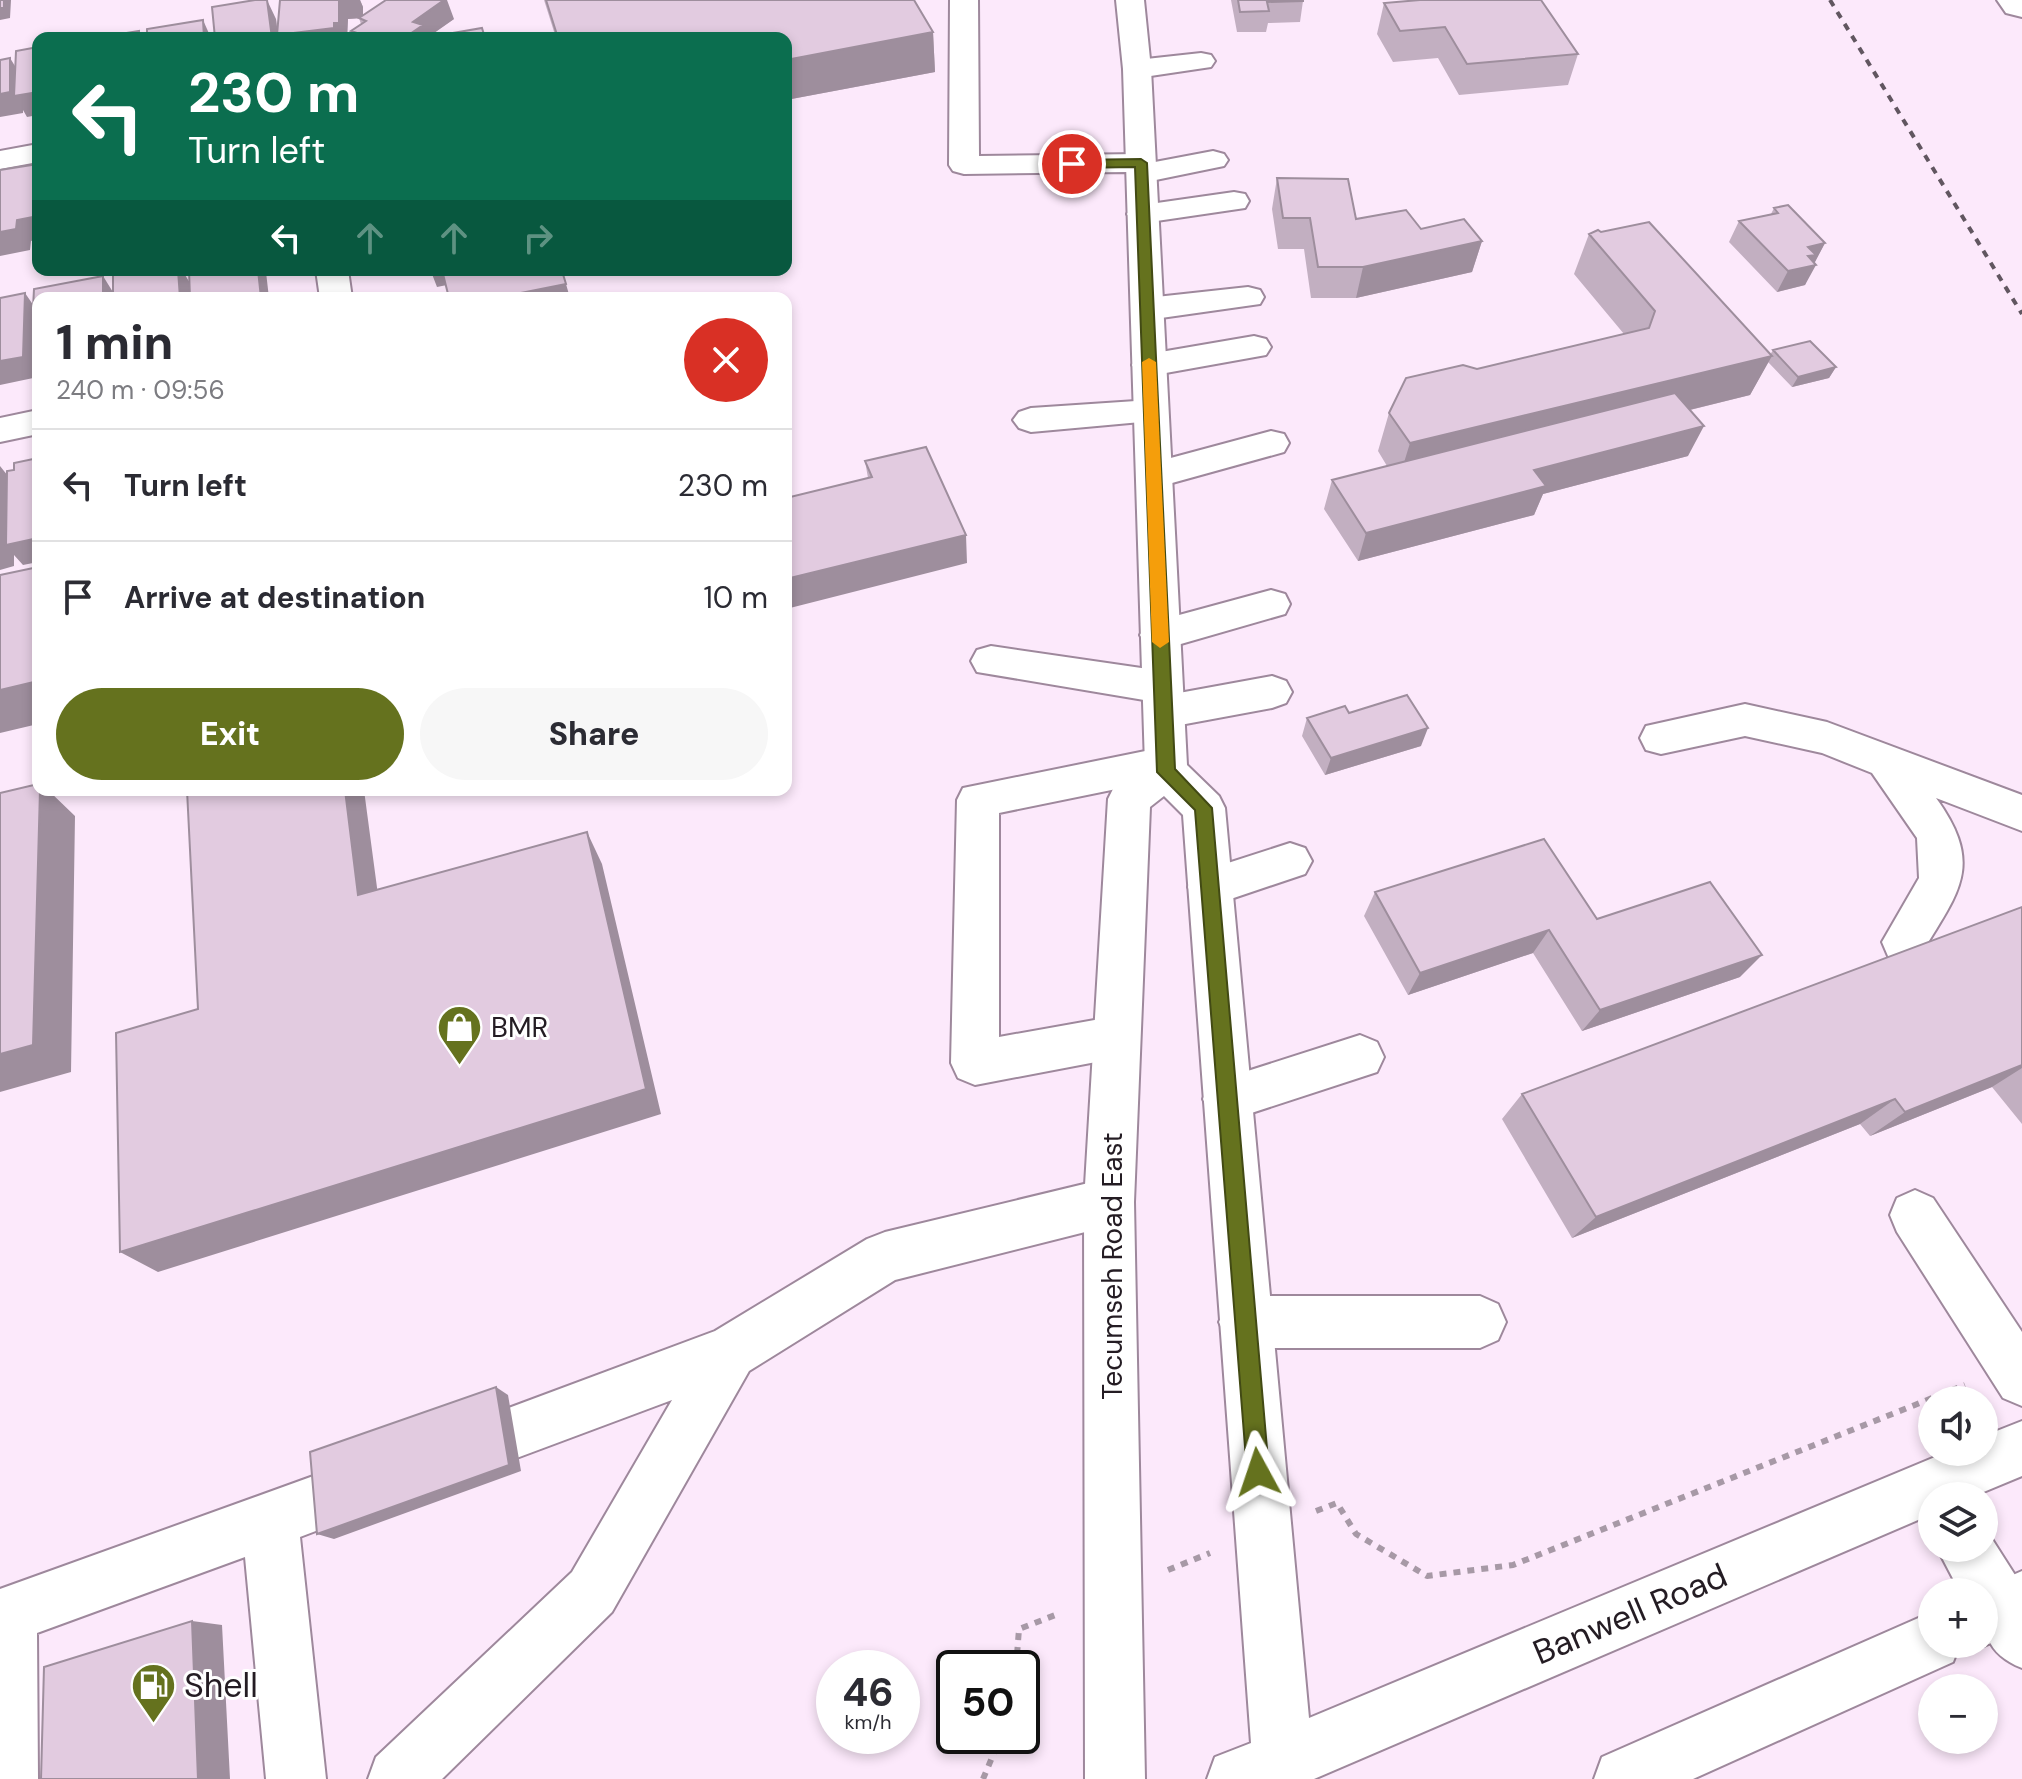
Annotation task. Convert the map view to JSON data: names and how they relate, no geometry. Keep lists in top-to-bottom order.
{
  "streets": {
    "main road": ["Tecumseh Road East", "Banwell Road"]
  },
  "places": {
    "shop": ["BMR"],
    "fuel station": ["Shell"]
  },
  "page": {
    "turn": ["230 m", "Turn left"],
    "heading": ["1 min", "240 m · 09:56"],
    "list": [
      {
        "name": "Turn left",
        "value": "230 m"
      },
      {
        "name": "Arrive at destination",
        "value": "10 m"
      }
    ],
    "buttons": ["Exit", "Share"],
    "map_buttons": ["+", "−"],
    "speed": "46 km/h",
    "limit": "50"
  }
}
